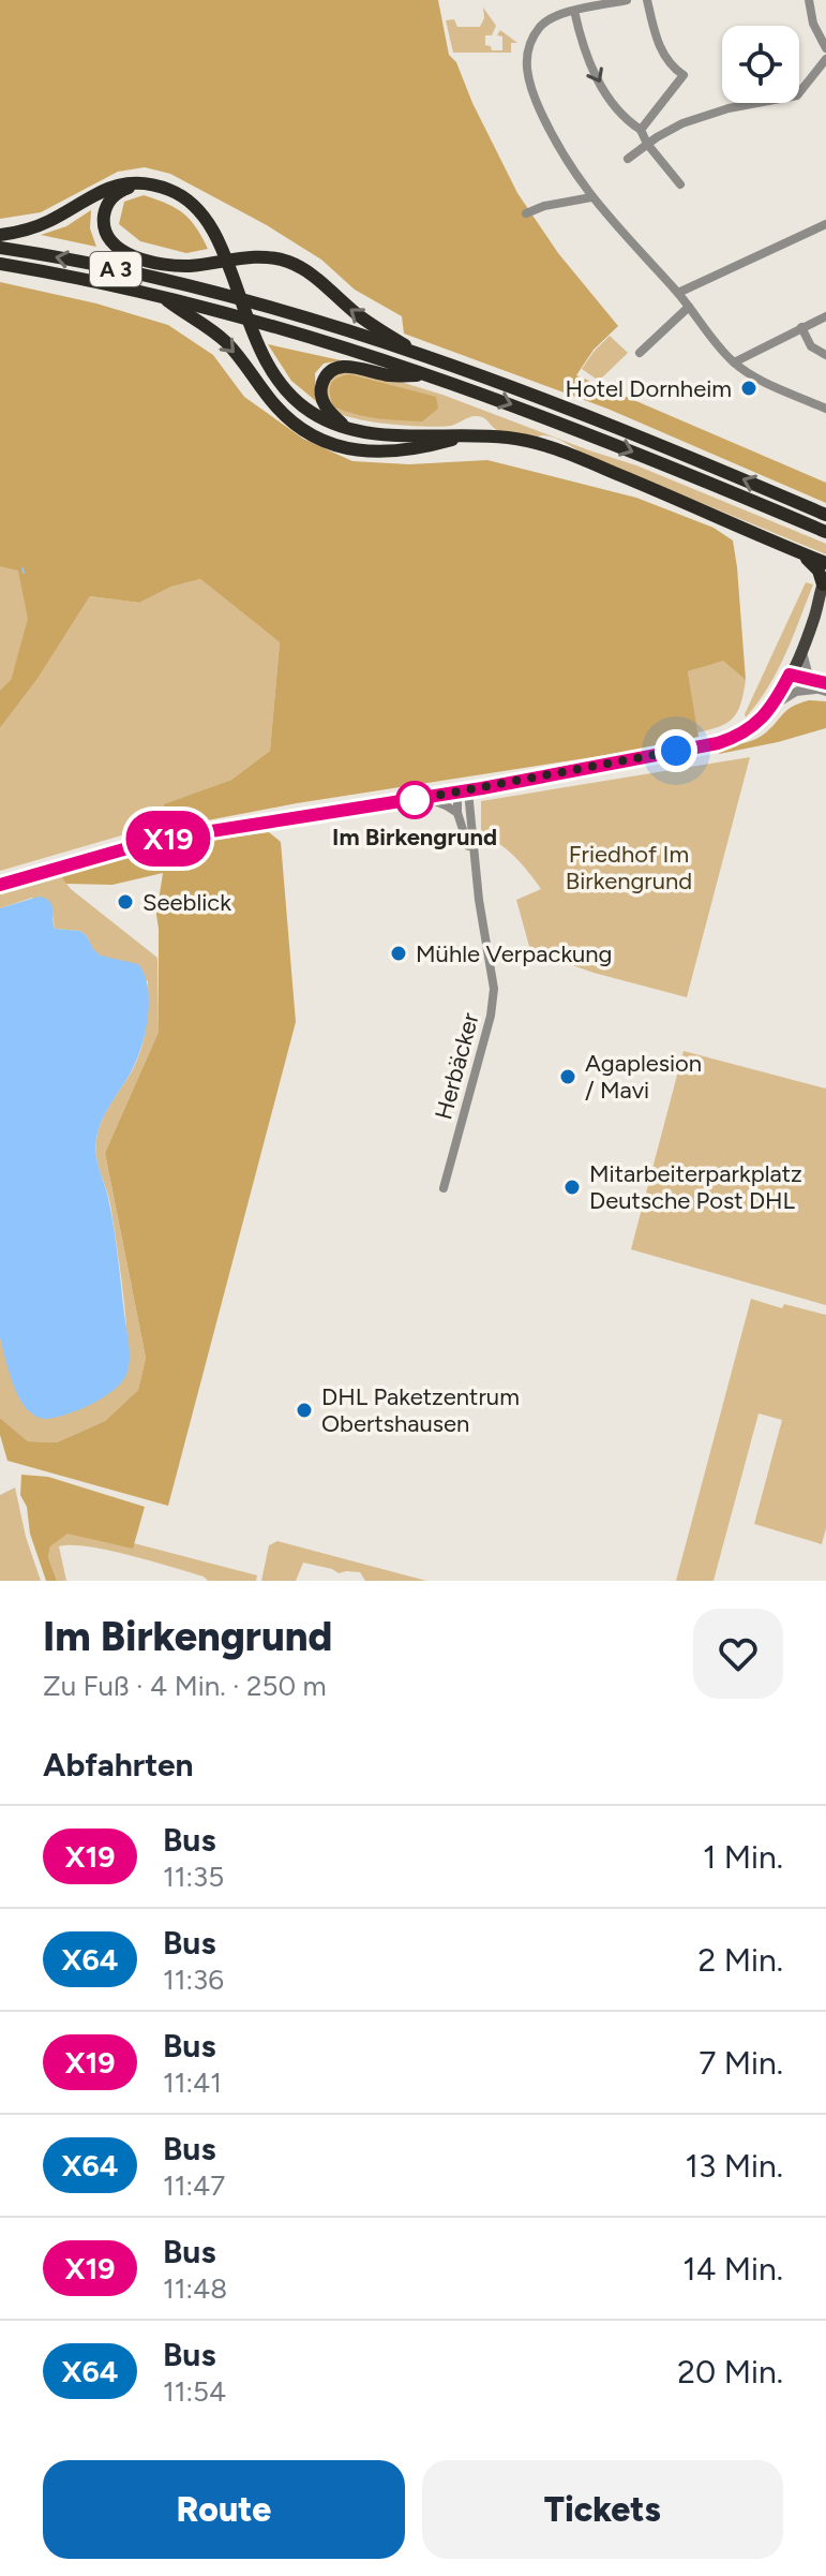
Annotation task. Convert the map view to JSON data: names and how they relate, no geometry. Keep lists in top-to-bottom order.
{
  "streets": {
    "highway": ["A 3"],
    "street": ["Herbäcker"]
  },
  "parks": ["Friedhof Im Birkengrund"],
  "places": [
    "Hotel Dornheim",
    "Im Birkengrund",
    "Seeblick",
    "Mühle Verpackung",
    "Agaplesion / Mavi",
    "Mitarbeiterparkplatz Deutsche Post DHL",
    "DHL Paketzentrum Obertshausen"
  ],
  "lines": ["bus line X19"],
  "page": {
    "on_map": "X19",
    "heading": [
      ["Im Birkengrund", "Zu Fuß · 4 Min. · 250 m"],
      "Abfahrten"
    ],
    "list": [
      {
        "mark": "X19",
        "name": "Bus",
        "note": "11:35",
        "value": "1 Min."
      },
      {
        "mark": "X64",
        "name": "Bus",
        "note": "11:36",
        "value": "2 Min."
      },
      {
        "mark": "X19",
        "name": "Bus",
        "note": "11:41",
        "value": "7 Min."
      },
      {
        "mark": "X64",
        "name": "Bus",
        "note": "11:47",
        "value": "13 Min."
      },
      {
        "mark": "X19",
        "name": "Bus",
        "note": "11:48",
        "value": "14 Min."
      },
      {
        "mark": "X64",
        "name": "Bus",
        "note": "11:54",
        "value": "20 Min."
      }
    ],
    "buttons": ["Route", "Tickets"]
  }
}
